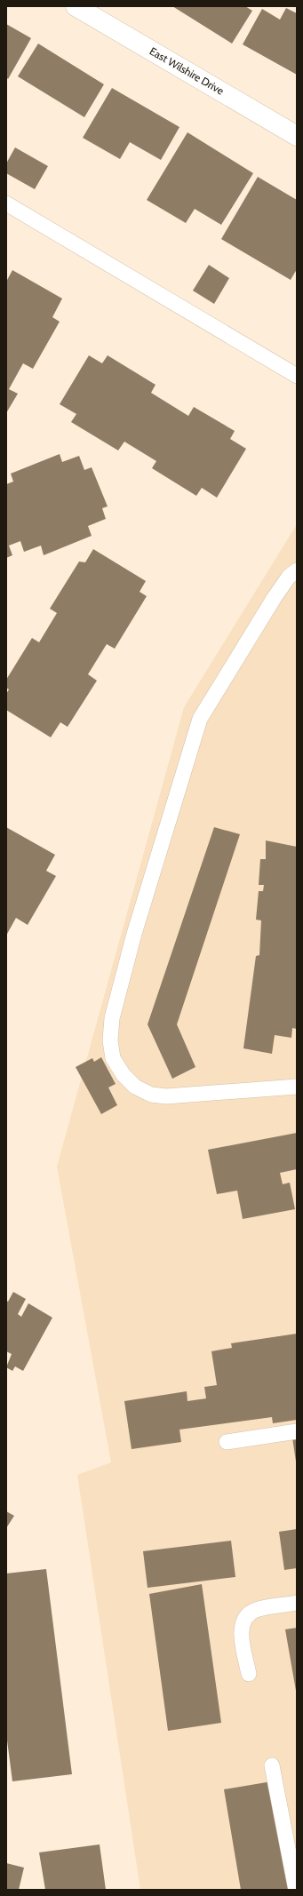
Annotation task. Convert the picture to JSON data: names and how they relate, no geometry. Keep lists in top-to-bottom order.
{
  "streets": {
    "street": ["East Wilshire Drive"]
  }
}
